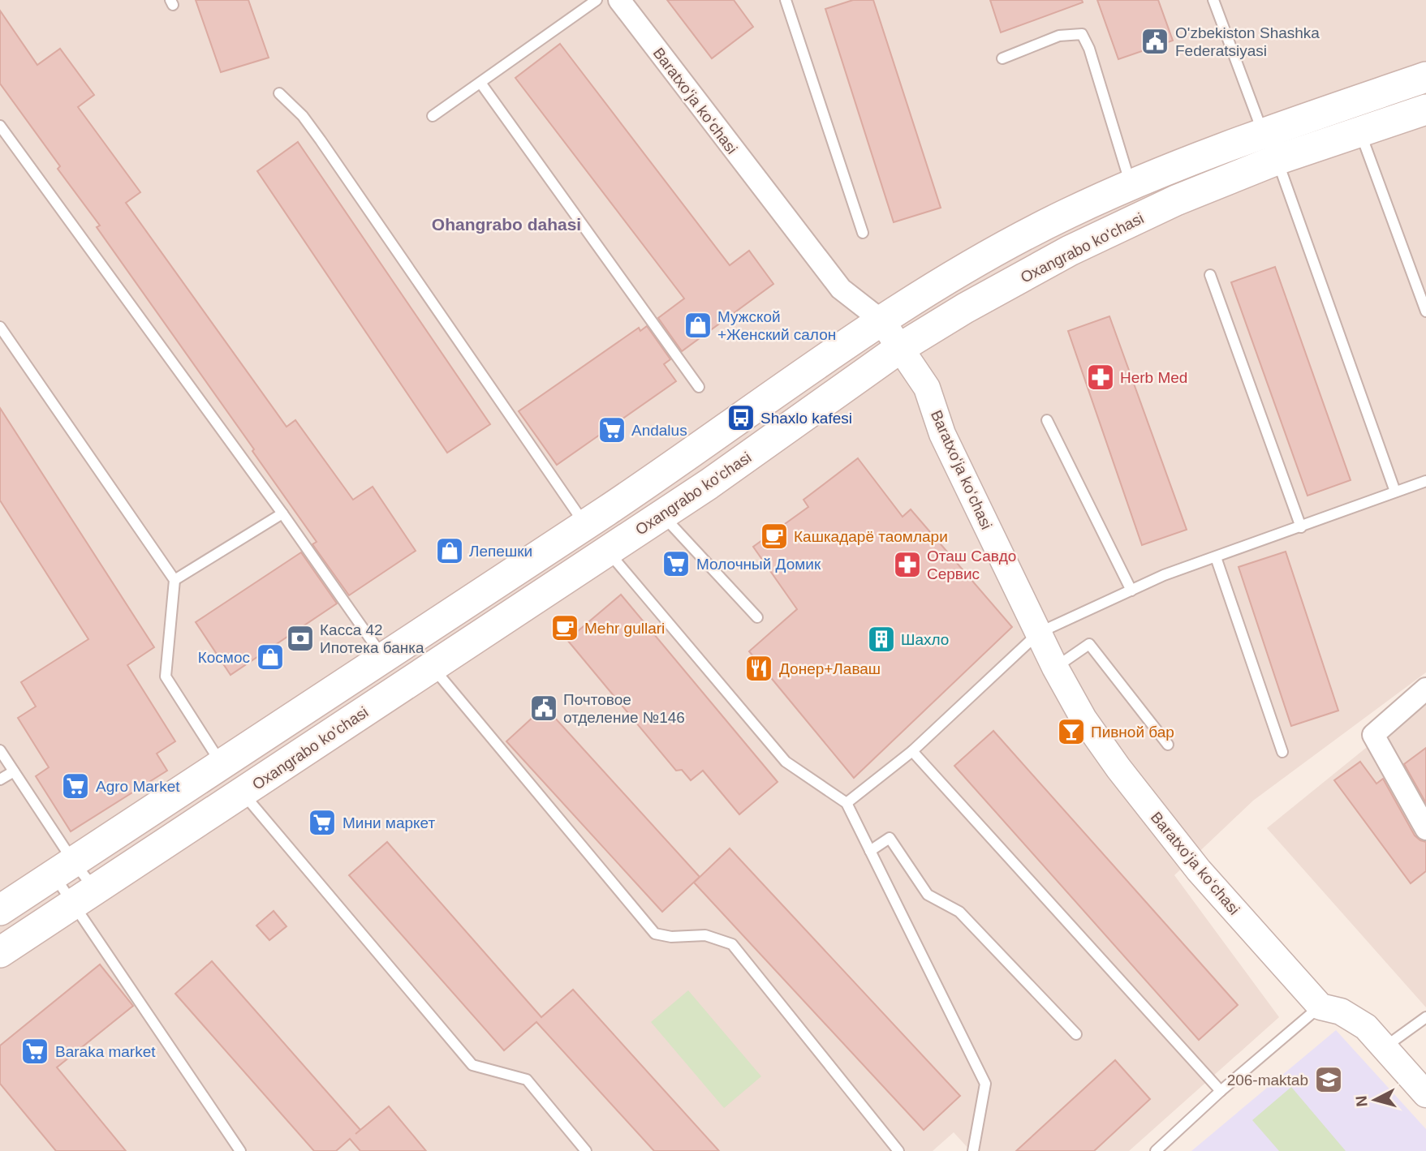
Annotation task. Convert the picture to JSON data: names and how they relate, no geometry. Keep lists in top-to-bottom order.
{
  "streets": {
    "main road": ["Oxangrabo ko'chasi"],
    "street": ["Baratxoʻja koʻchasi"]
  },
  "crossings": [
    ["Baratxoʻja koʻchasi", "Oxangrabo ko'chasi"]
  ],
  "districts": ["Ohangrabo dahasi"],
  "places": {
    "public building": ["O'zbekiston Shashka Federatsiyasi", "Почтовое отделение №146"],
    "shop": ["Мужской +Женский салон", "Лепешки", "Космос"],
    "pharmacy": ["Herb Med", "Оташ Савдо Сервис"],
    "bus stop": ["Shaxlo kafesi"],
    "supermarket": [
      "Andalus",
      "Молочный Домик",
      "Agro Market",
      "Мини маркет",
      "Baraka market"
    ],
    "cafe": ["Кашкадарё таомлари", "Mehr gullari"],
    "bank": ["Касса 42 Ипотека банка"],
    "building": ["Шахло"],
    "restaurant": ["Донер+Лаваш"],
    "bar": ["Пивной бар"],
    "school or university": ["206-maktab"]
  },
  "north": "left"
}
